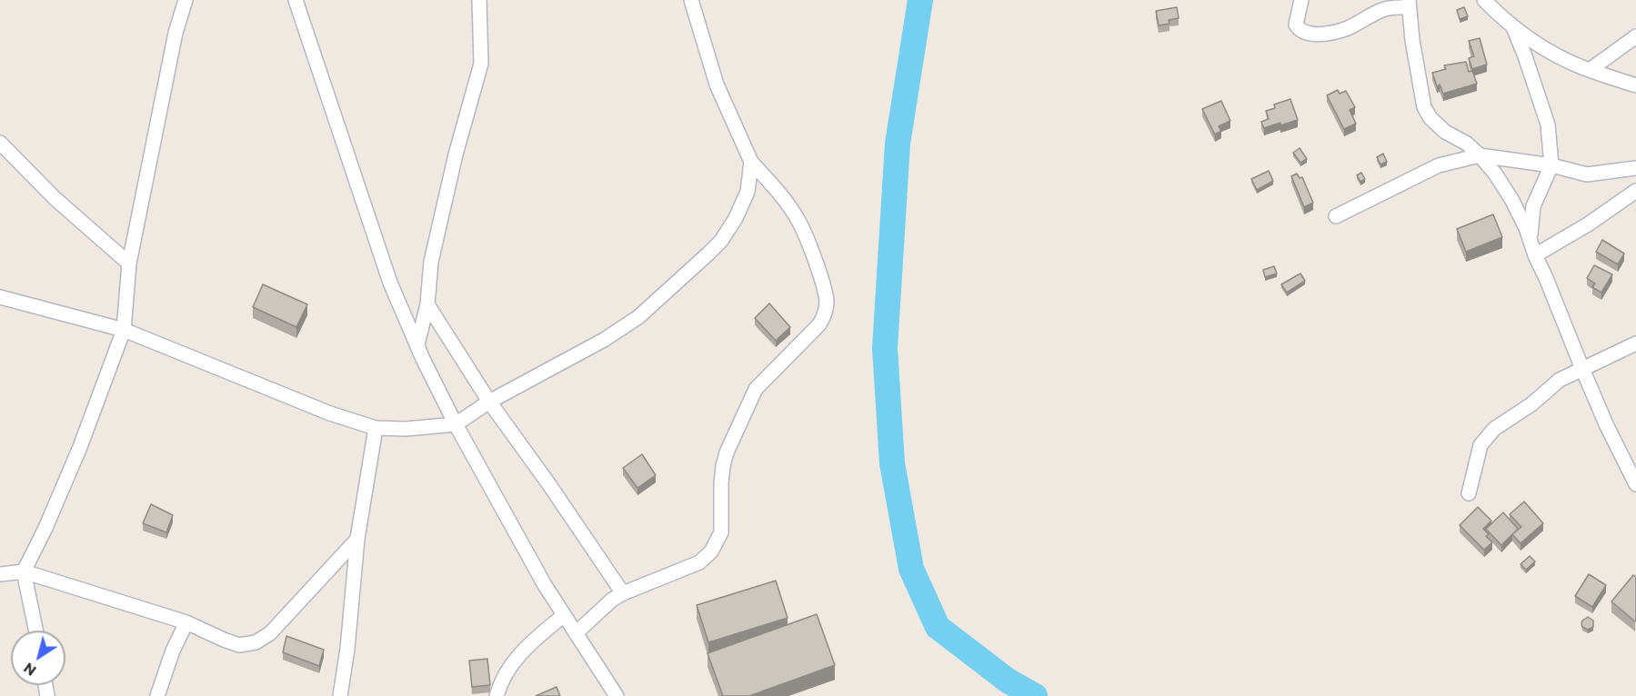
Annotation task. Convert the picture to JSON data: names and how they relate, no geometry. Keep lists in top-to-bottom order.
{
  "north": "bottom left"
}
